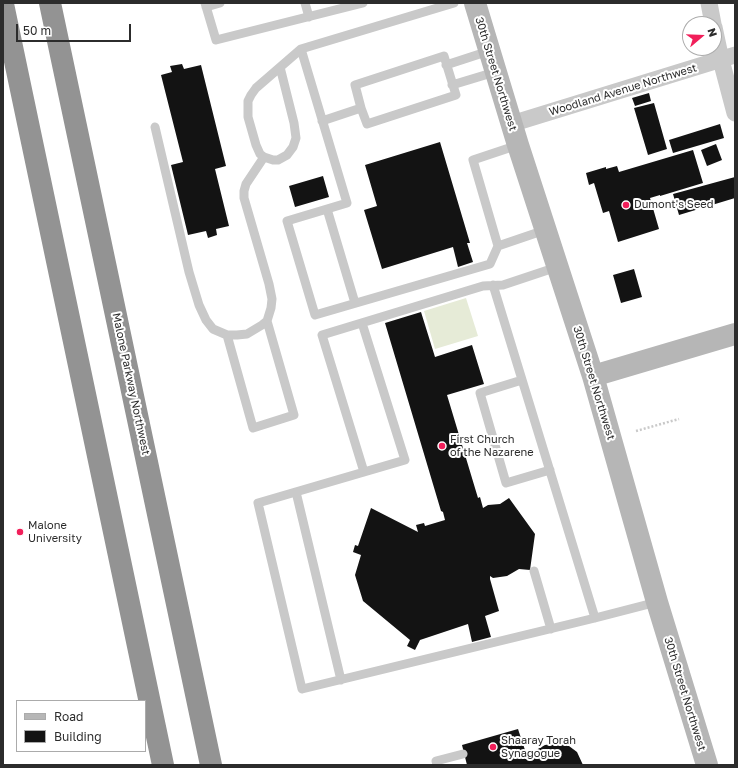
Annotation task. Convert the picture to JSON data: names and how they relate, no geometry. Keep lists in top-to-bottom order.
{
  "streets": {
    "highway": ["Malone Parkway Northwest"],
    "main road": ["30th Street Northwest"],
    "street": ["Woodland Avenue Northwest"]
  },
  "crossings": [
    ["30th Street Northwest", "Woodland Avenue Northwest"]
  ],
  "places": [
    "Dumont's Seed",
    "First Church of the Nazarene",
    "Malone University",
    "Shaaray Torah Synagogue"
  ],
  "legend": ["Road", "Building"],
  "scale_bar": "50 m",
  "north": "right"
}
